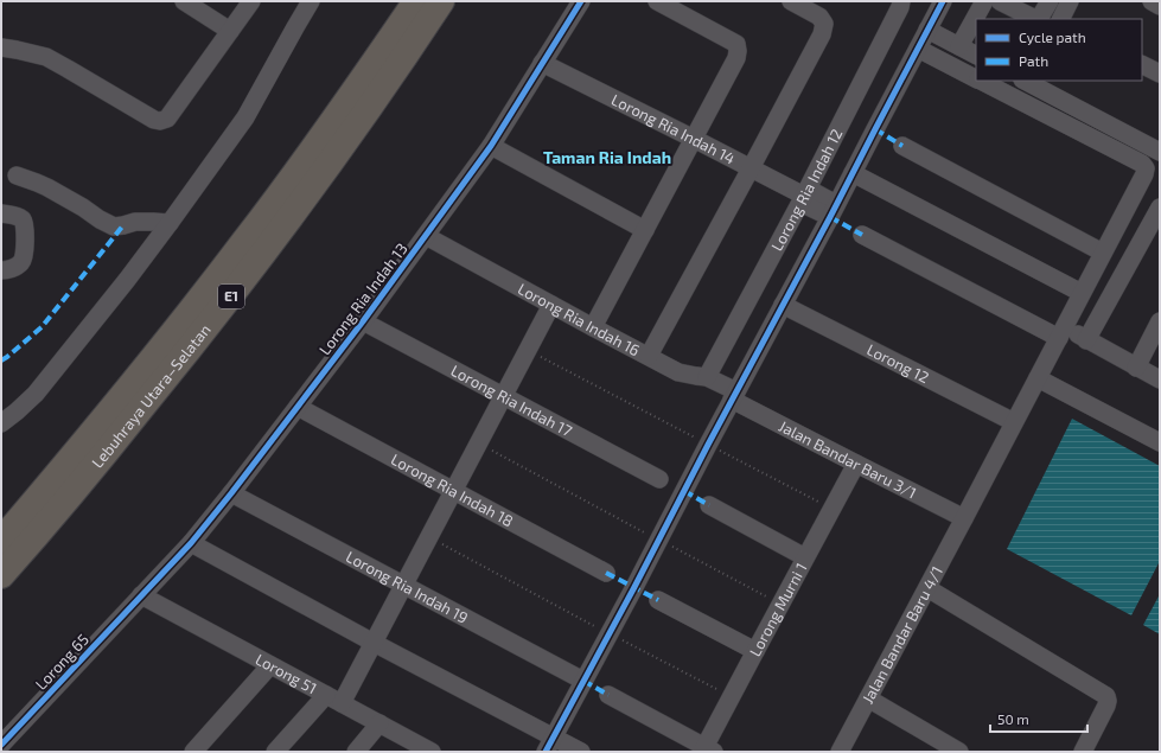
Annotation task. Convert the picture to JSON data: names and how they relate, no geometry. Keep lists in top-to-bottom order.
{
  "streets": {
    "highway": ["E1", "Lebuhraya Utara–Selatan"],
    "street": [
      "Lorong Ria Indah 14",
      "Lorong Ria Indah 12",
      "Lorong Ria Indah 13",
      "Lorong Ria Indah 16",
      "Lorong 12",
      "Lorong Ria Indah 17",
      "Jalan Bandar Baru 3/1",
      "Lorong Ria Indah 18",
      "Lorong Ria Indah 19",
      "Lorong Murni 1",
      "Jalan Bandar Baru 4/1",
      "Lorong 65",
      "Lorong 51"
    ]
  },
  "crossings": [
    ["Lorong Ria Indah 14", "Lorong Ria Indah 12"],
    ["Lorong Ria Indah 14", "Lorong Ria Indah 13"],
    ["Lorong Ria Indah 12", "Lorong Ria Indah 16"],
    ["Lorong Ria Indah 13", "Lorong Ria Indah 16"],
    ["Lorong Ria Indah 13", "Lorong Ria Indah 17"],
    ["Lorong Ria Indah 13", "Lorong Ria Indah 18"],
    ["Lorong Ria Indah 13", "Lorong Ria Indah 19"],
    ["Lorong Ria Indah 13", "Lorong 65"],
    ["Lorong Ria Indah 13", "Lorong 51"],
    ["Lorong Ria Indah 16", "Jalan Bandar Baru 3/1"],
    ["Lorong 12", "Jalan Bandar Baru 4/1"],
    ["Jalan Bandar Baru 3/1", "Lorong Murni 1"],
    ["Jalan Bandar Baru 3/1", "Jalan Bandar Baru 4/1"],
    ["Lorong 65", "Lorong 51"]
  ],
  "districts": ["Taman Ria Indah"],
  "legend": ["Cycle path", "Path"],
  "scale_bar": "50 m"
}
